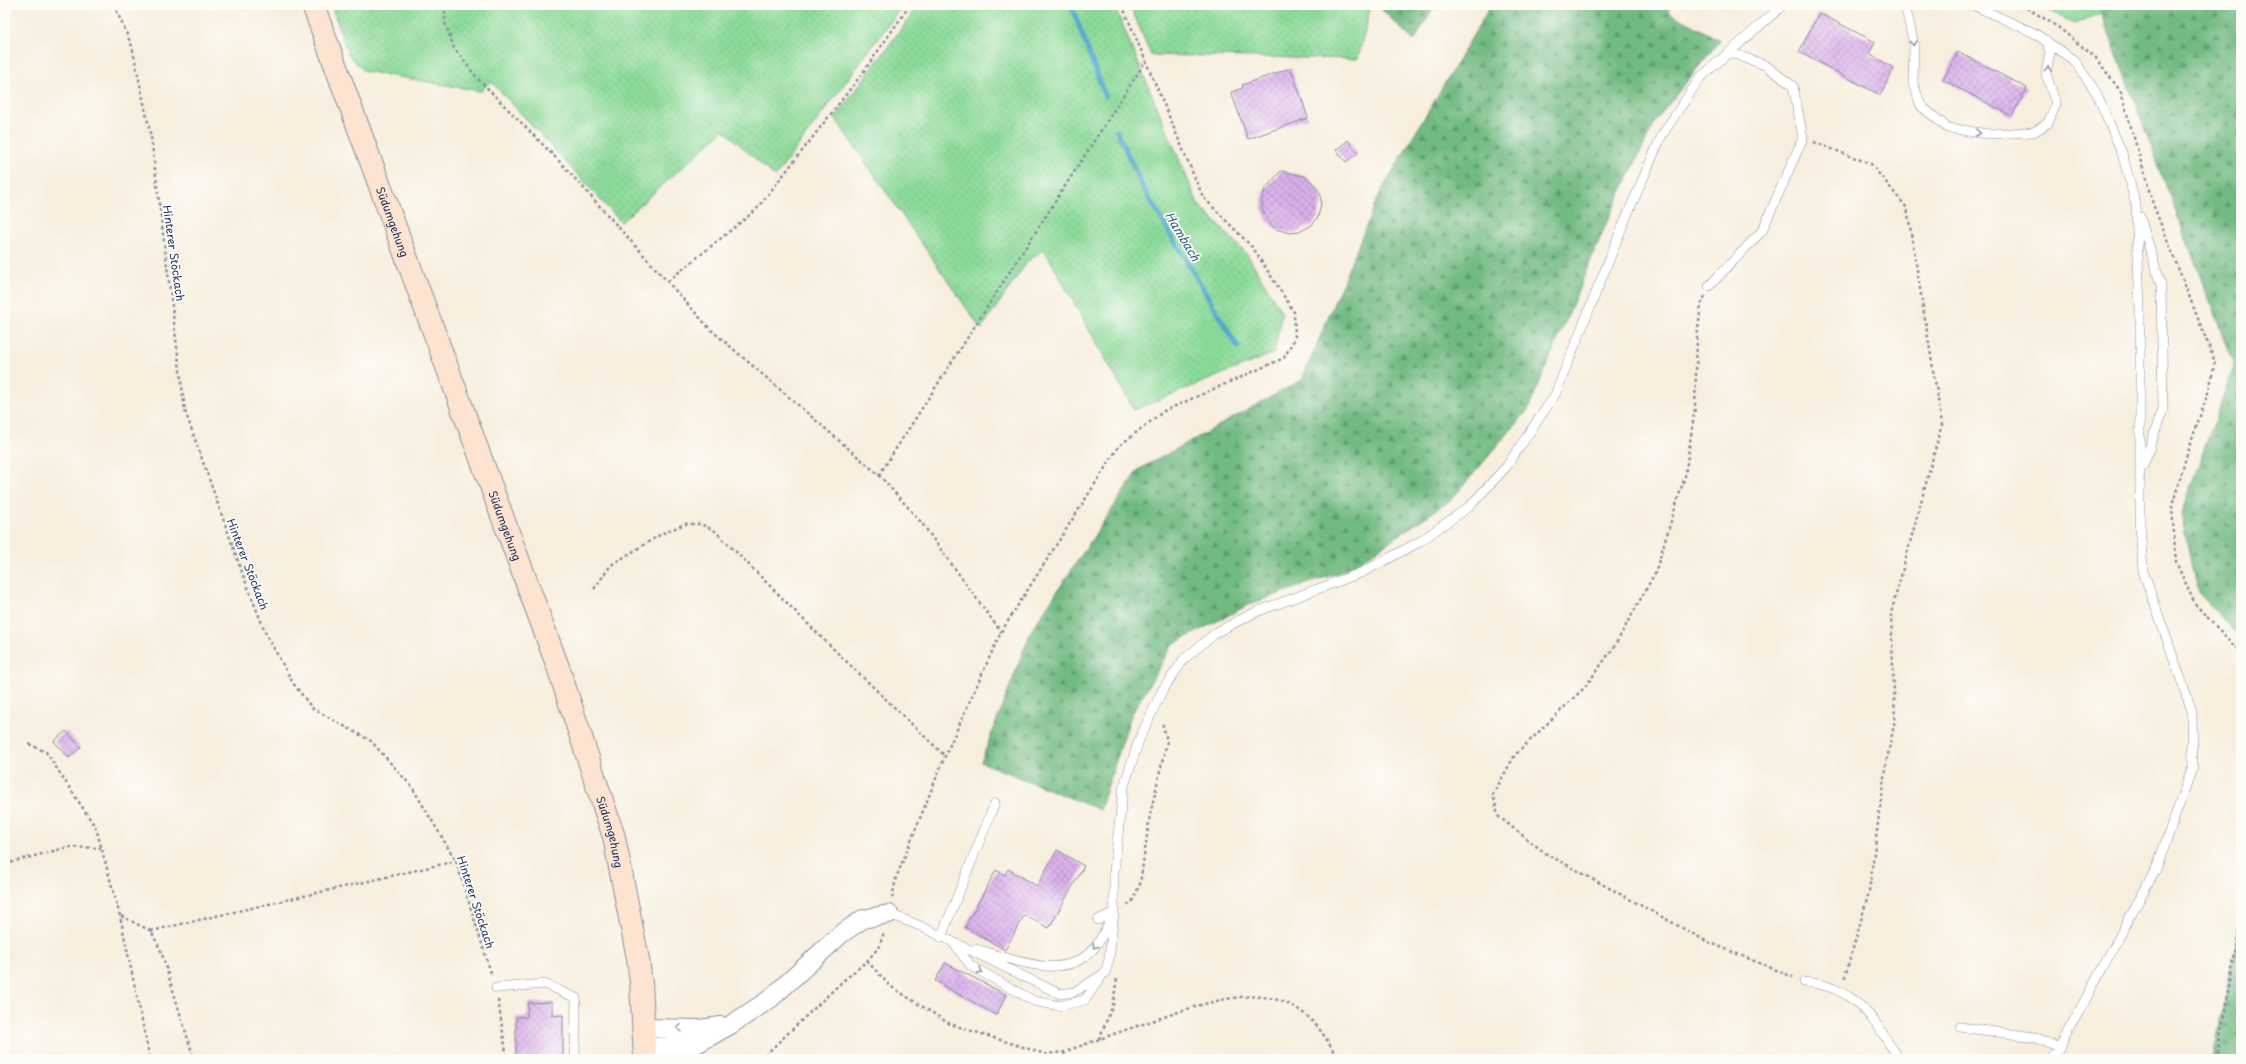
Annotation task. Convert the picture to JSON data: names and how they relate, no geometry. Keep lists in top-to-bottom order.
{
  "streets": {
    "main road": ["Südumgehung"],
    "path": ["Hinterer Stöckach"]
  },
  "water": ["Hambach"]
}
